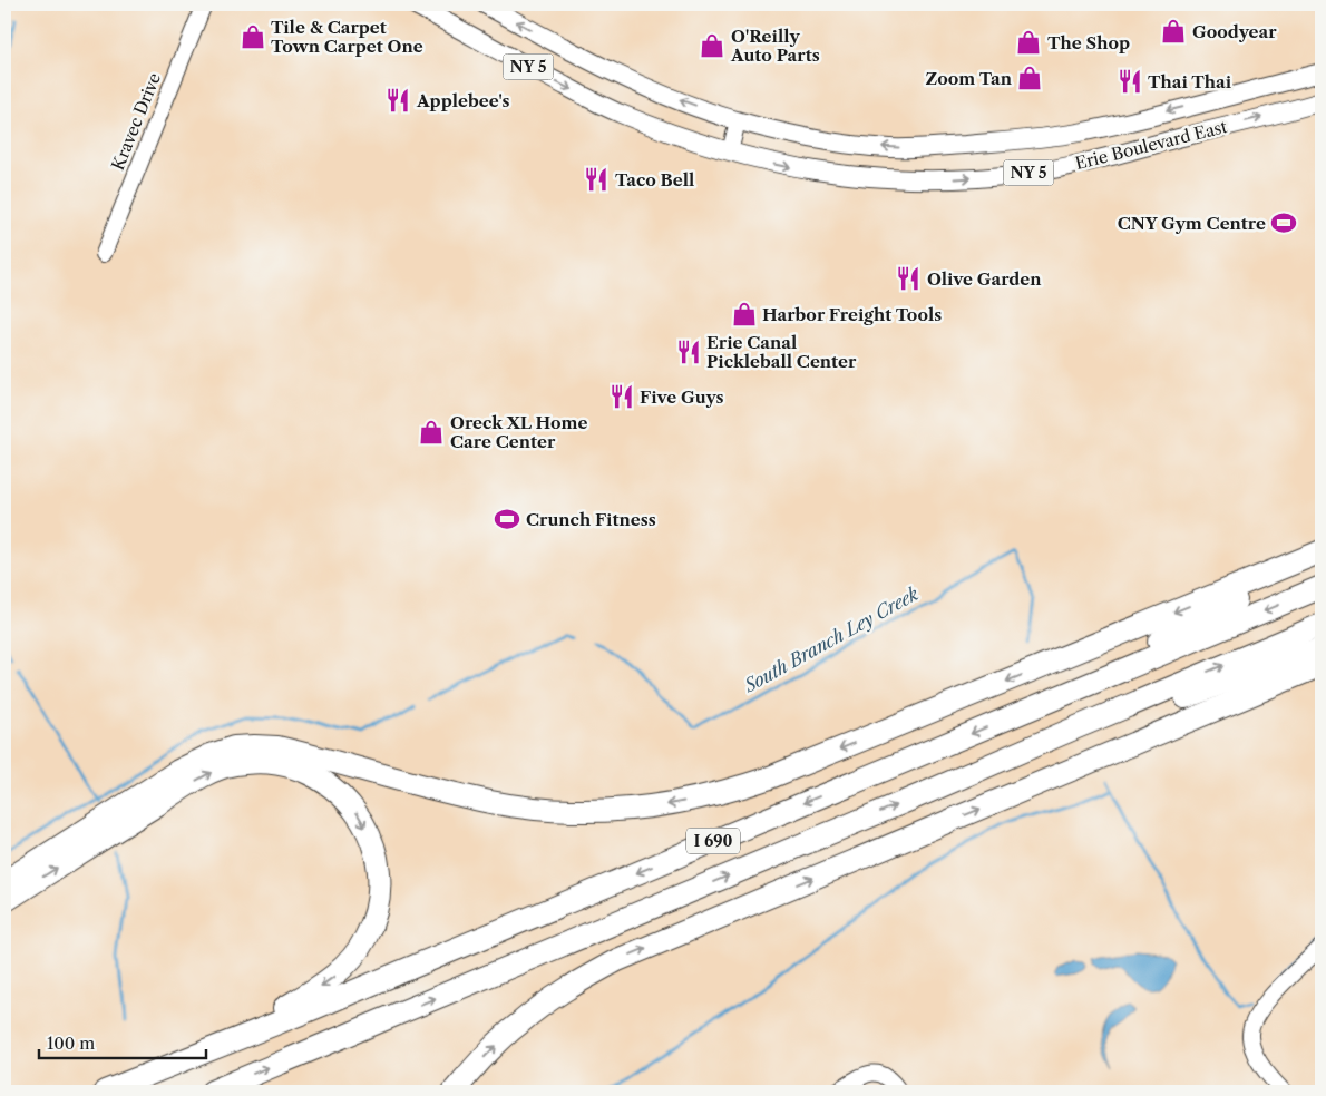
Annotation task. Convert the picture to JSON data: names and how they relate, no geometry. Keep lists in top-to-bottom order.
{
  "streets": {
    "highway": ["I 690"],
    "main road": ["NY 5", "Erie Boulevard East"],
    "street": ["Kravec Drive"]
  },
  "water": ["South Branch Ley Creek"],
  "places": {
    "shop": [
      "Goodyear",
      "Tile & Carpet Town Carpet One",
      "The Shop",
      "O'Reilly Auto Parts",
      "Zoom Tan",
      "Harbor Freight Tools",
      "Oreck XL Home Care Center"
    ],
    "restaurant": [
      "Thai Thai",
      "Applebee's",
      "Taco Bell",
      "Olive Garden",
      "Erie Canal Pickleball Center",
      "Five Guys"
    ],
    "sports": ["CNY Gym Centre", "Crunch Fitness"]
  },
  "scale_bar": "100 m"
}
